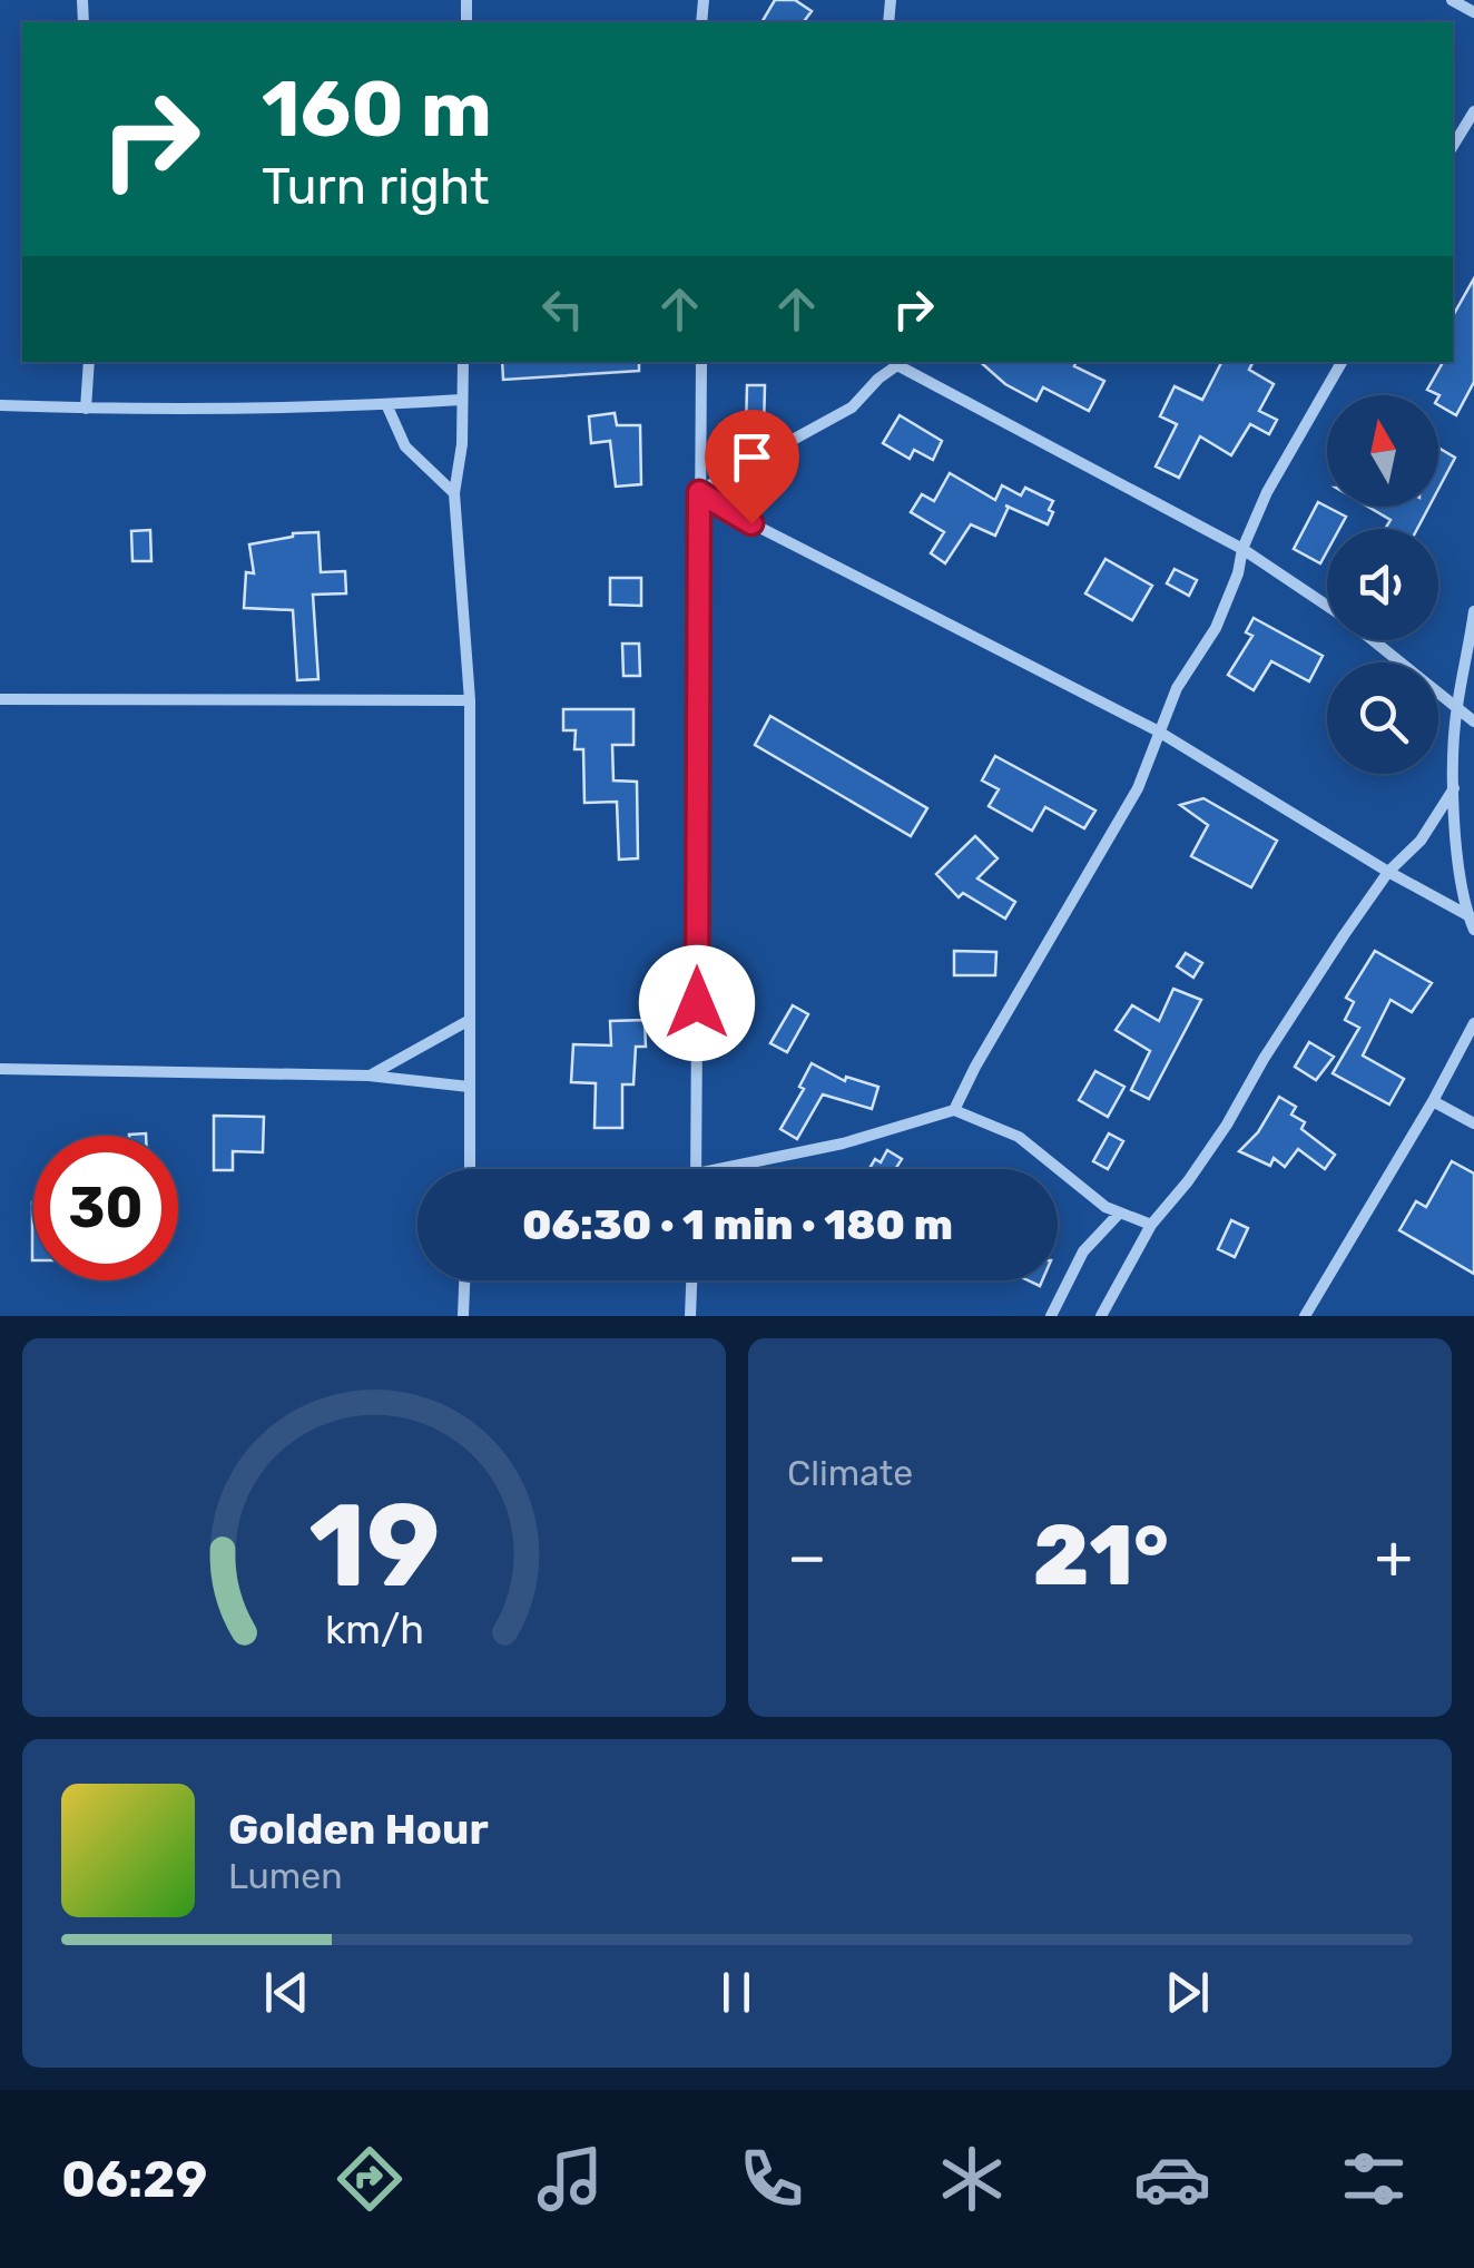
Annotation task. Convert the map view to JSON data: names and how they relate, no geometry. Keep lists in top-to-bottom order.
{
  "north": "top",
  "page": {
    "turn": ["160 m", "Turn right"],
    "limit": "30",
    "trip": "06:30 · 1 min · 180 m",
    "tile": "Climate",
    "heat": ["−", "21°", "+"],
    "song": ["Golden Hour", "Lumen"],
    "tabs": "06:29",
    "gauge": ["19", "km/h"]
  }
}
